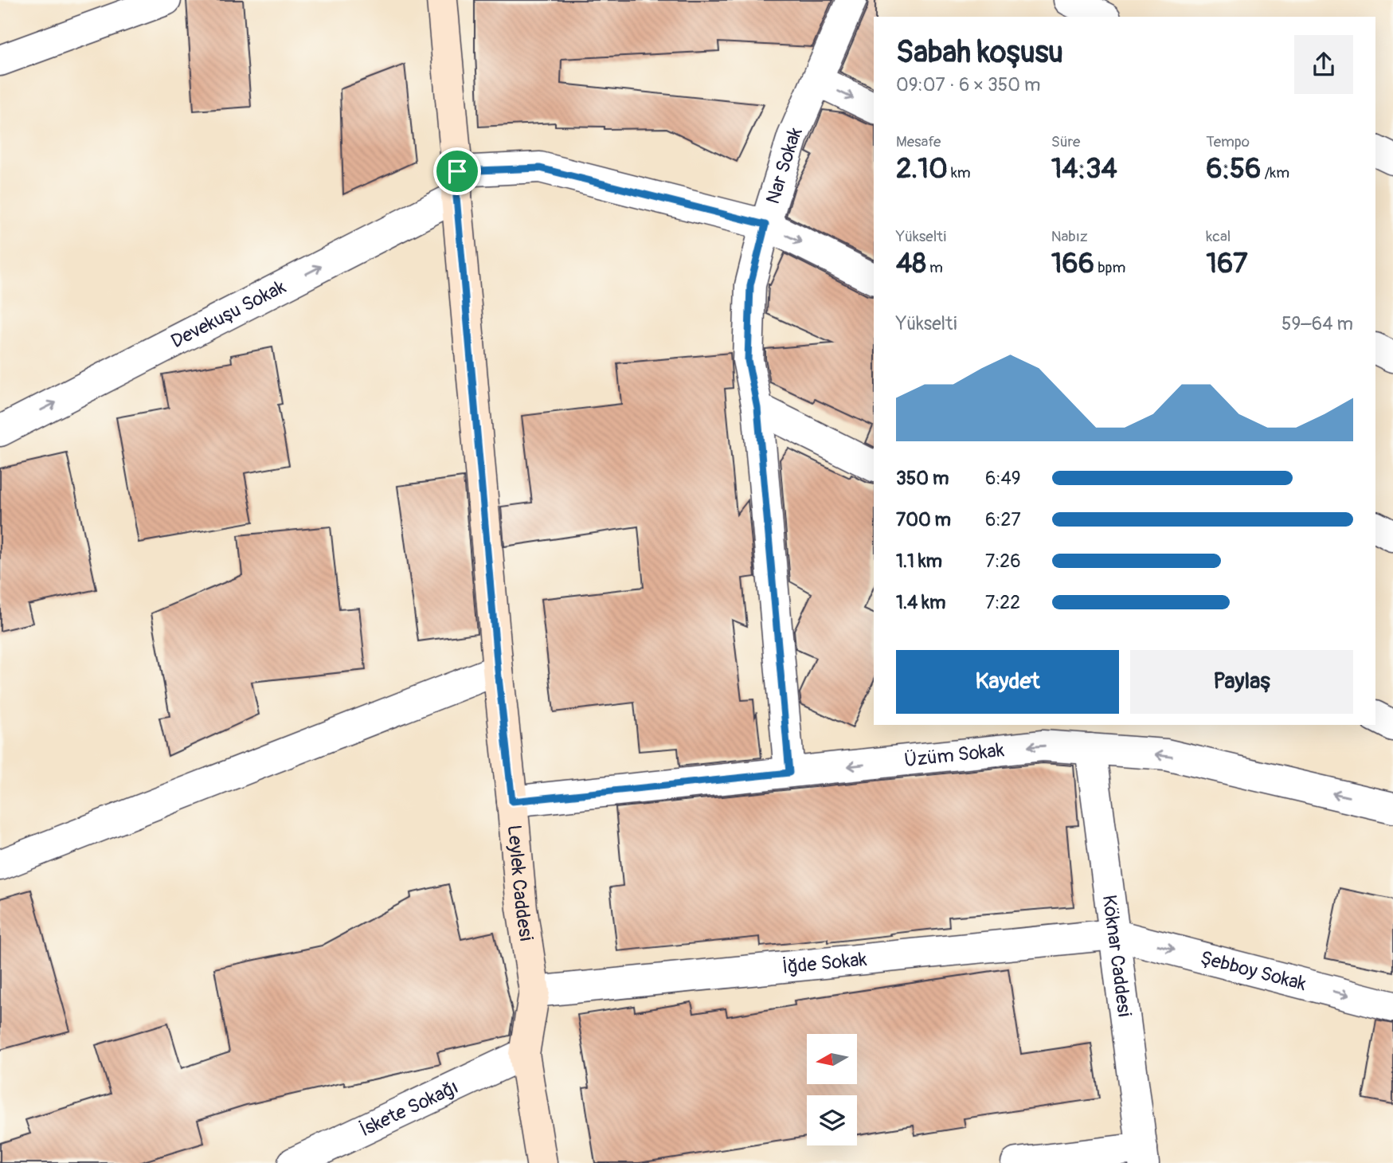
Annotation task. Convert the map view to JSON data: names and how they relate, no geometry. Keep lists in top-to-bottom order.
{
  "streets": {
    "street": [
      "Nar Sokak",
      "Devekuşu Sokak",
      "Üzüm Sokak",
      "Leylek Caddesi",
      "Köknar Caddesi",
      "İğde Sokak",
      "Şebboy Sokak",
      "İskete Sokağı"
    ]
  },
  "crossings": [
    ["Nar Sokak", "Üzüm Sokak"],
    ["Devekuşu Sokak", "Leylek Caddesi"],
    ["Üzüm Sokak", "Leylek Caddesi"],
    ["Üzüm Sokak", "Köknar Caddesi"],
    ["Leylek Caddesi", "İğde Sokak"],
    ["Leylek Caddesi", "İskete Sokağı"],
    ["Köknar Caddesi", "İğde Sokak"],
    ["Köknar Caddesi", "Şebboy Sokak"],
    ["İğde Sokak", "Şebboy Sokak"]
  ],
  "one_way": ["Devekuşu Sokak", "Üzüm Sokak"],
  "north": "left",
  "page": {
    "heading": ["Sabah koşusu", "09:07 · 6 × 350 m"],
    "stats": [
      ["Mesafe", "2.10 km"],
      ["Süre", "14:34"],
      ["Tempo", "6:56 /km"],
      ["Yükselti", "48 m"],
      ["Nabız", "166 bpm"],
      ["kcal", "167"]
    ],
    "chart": ["Yükselti", "59–64 m"],
    "list": [
      {
        "name": "350 m",
        "note": "6:49"
      },
      {
        "name": "700 m",
        "note": "6:27"
      },
      {
        "name": "1.1 km",
        "note": "7:26"
      },
      {
        "name": "1.4 km",
        "note": "7:22"
      }
    ],
    "buttons": ["Kaydet", "Paylaş"]
  }
}
